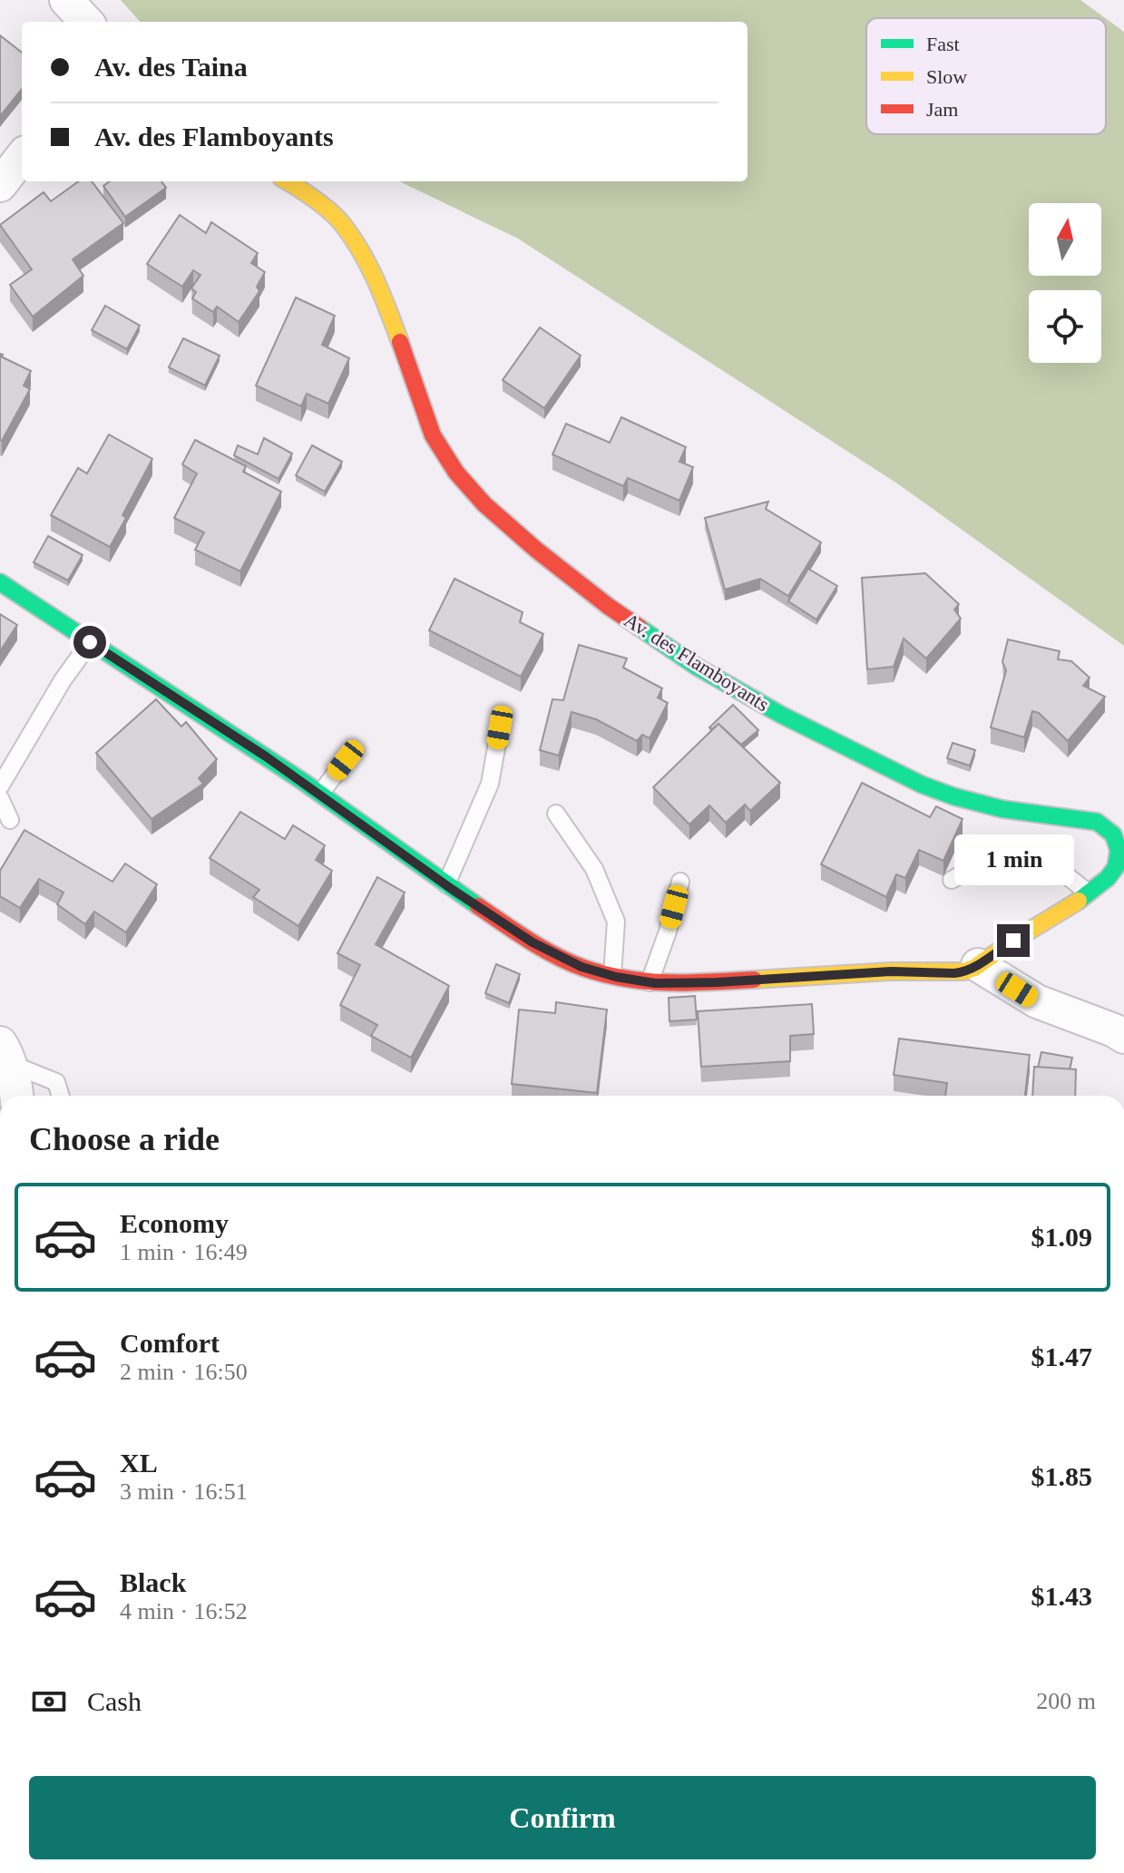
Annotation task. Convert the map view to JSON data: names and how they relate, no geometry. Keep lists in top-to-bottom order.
{
  "streets": {
    "street": ["Av. des Flamboyants"]
  },
  "legend": ["Fast", "Slow", "Jam"],
  "north": "top",
  "page": {
    "banner": ["Av. des Taina", "Av. des Flamboyants"],
    "bubble": "1 min",
    "heading": "Choose a ride",
    "list": [
      {
        "name": "Economy",
        "note": "1 min · 16:49",
        "value": "$1.09"
      },
      {
        "name": "Comfort",
        "note": "2 min · 16:50",
        "value": "$1.47"
      },
      {
        "name": "XL",
        "note": "3 min · 16:51",
        "value": "$1.85"
      },
      {
        "name": "Black",
        "note": "4 min · 16:52",
        "value": "$1.43"
      }
    ],
    "pay": ["Cash", "200 m"],
    "buttons": "Confirm"
  }
}
